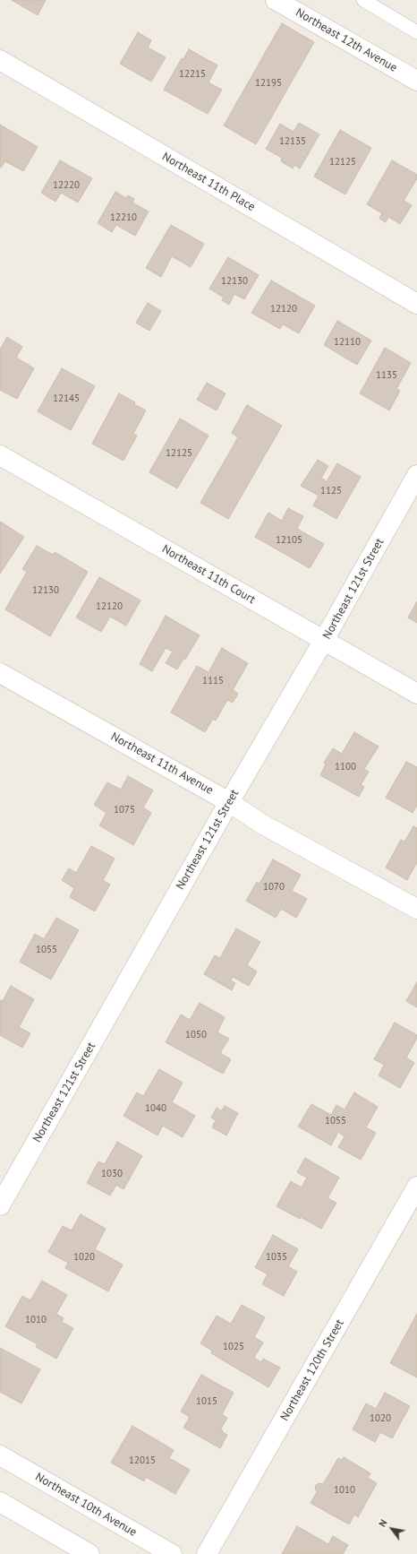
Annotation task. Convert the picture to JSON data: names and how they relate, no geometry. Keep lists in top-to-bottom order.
{
  "streets": {
    "street": [
      "Northeast 12th Avenue",
      "Northeast 11th Place",
      "Northeast 11th Court",
      "Northeast 121st Street",
      "Northeast 11th Avenue",
      "Northeast 120th Street",
      "Northeast 10th Avenue"
    ]
  },
  "crossings": [
    ["Northeast 11th Court", "Northeast 121st Street"],
    ["Northeast 121st Street", "Northeast 11th Avenue"]
  ],
  "house_numbers": [
    "12215",
    "12195",
    "12135",
    "12125",
    "12220",
    "12210",
    "12130",
    "12120",
    "12110",
    "1135",
    "12145",
    "12125",
    "1125",
    "12105",
    "12130",
    "12120",
    "1115",
    "1100",
    "1075",
    "1070",
    "1055",
    "1050",
    "1040",
    "1055",
    "1030",
    "1020",
    "1035",
    "1010",
    "1025",
    "1015",
    "1020",
    "12015",
    "1010"
  ],
  "north": "top left"
}
